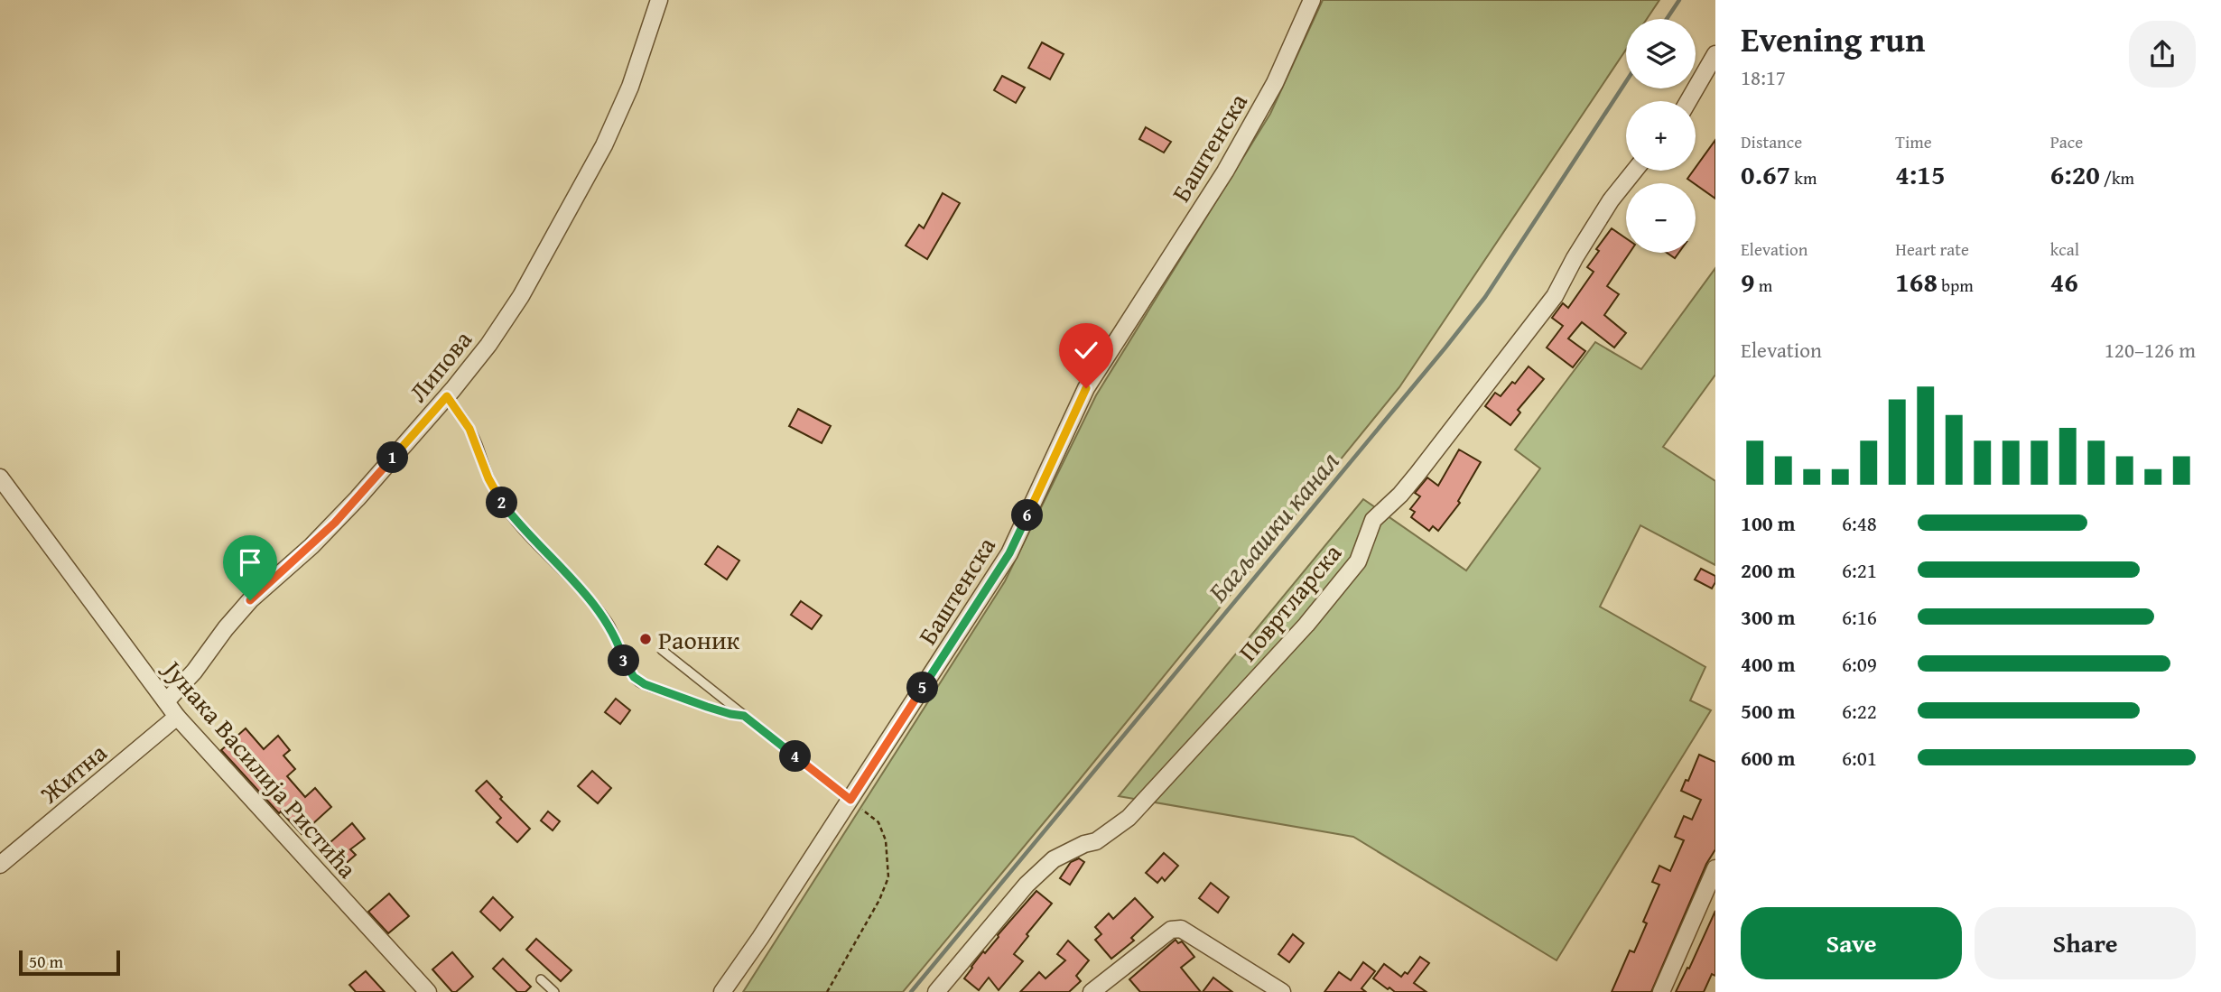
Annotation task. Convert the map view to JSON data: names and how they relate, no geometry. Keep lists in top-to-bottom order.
{
  "streets": {
    "street": [
      "Баштенска",
      "Липова",
      "Повртларска",
      "Јунака Василија Ристића",
      "Житна"
    ]
  },
  "crossings": [
    ["Липова", "Јунака Василија Ристића"],
    ["Јунака Василија Ристића", "Житна"]
  ],
  "water": ["Багљашки канал"],
  "places": ["Раоник"],
  "scale_bar": "50 m",
  "page": {
    "heading": ["Evening run", "18:17"],
    "map_buttons": ["+", "−"],
    "stats": [
      ["Distance", "0.67 km"],
      ["Time", "4:15"],
      ["Pace", "6:20 /km"],
      ["Elevation", "9 m"],
      ["Heart rate", "168 bpm"],
      ["kcal", "46"]
    ],
    "chart": ["Elevation", "120–126 m"],
    "pins": [
      "1",
      "2",
      "6",
      "3",
      "5",
      "4"
    ],
    "list": [
      {
        "name": "100 m",
        "note": "6:48"
      },
      {
        "name": "200 m",
        "note": "6:21"
      },
      {
        "name": "300 m",
        "note": "6:16"
      },
      {
        "name": "400 m",
        "note": "6:09"
      },
      {
        "name": "500 m",
        "note": "6:22"
      },
      {
        "name": "600 m",
        "note": "6:01"
      }
    ],
    "buttons": ["Save", "Share"],
    "scale": "50 m"
  }
}
